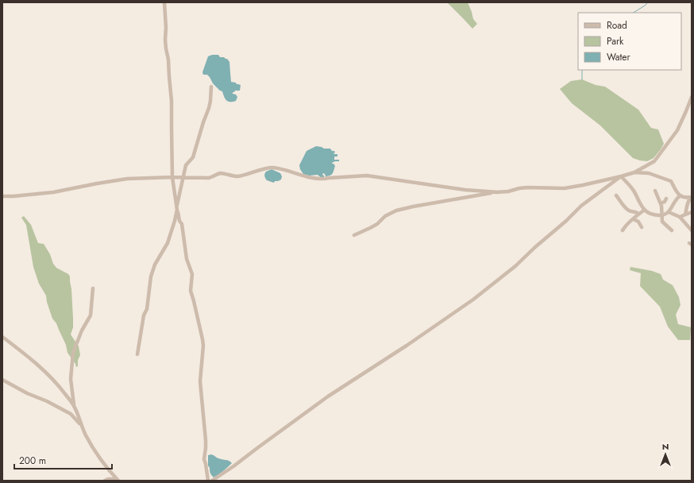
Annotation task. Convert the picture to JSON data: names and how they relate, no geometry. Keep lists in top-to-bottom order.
{
  "legend": ["Road", "Park", "Water"],
  "scale_bar": "200 m",
  "north": "top"
}
